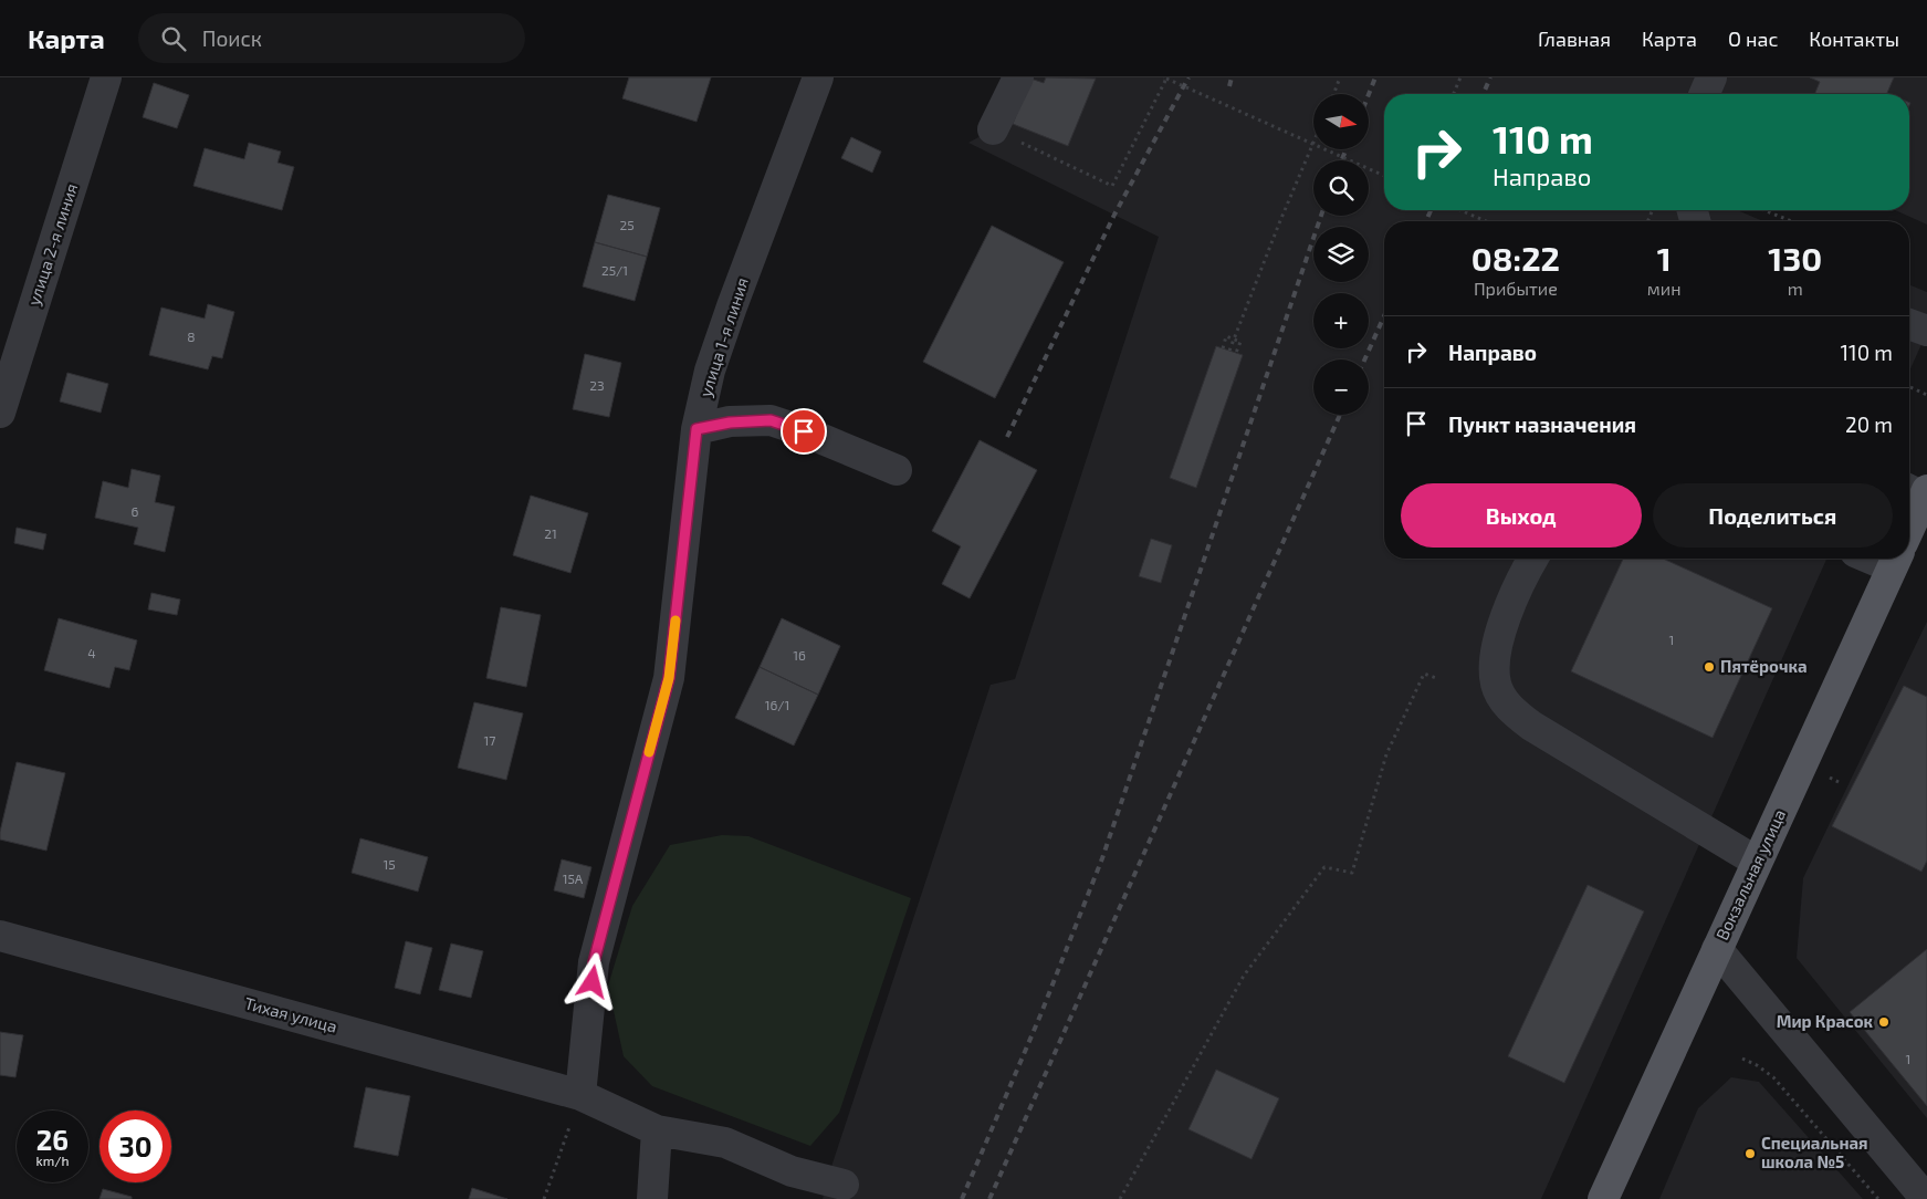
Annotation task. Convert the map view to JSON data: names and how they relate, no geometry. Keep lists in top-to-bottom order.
{
  "streets": {
    "main road": ["Вокзальная улица"],
    "street": ["улица 2-я линия", "улица 1-я линия", "Тихая улица"]
  },
  "crossings": [
    ["улица 1-я линия", "Тихая улица"]
  ],
  "places": ["Пятёрочка", "Мир Красок", "Специальная школа №5"],
  "house_numbers": [
    "25",
    "25/1",
    "8",
    "23",
    "6",
    "21",
    "1",
    "4",
    "16",
    "16/1",
    "17",
    "15",
    "15А",
    "1"
  ],
  "north": "right",
  "page": {
    "header": "Карта",
    "search": "Поиск",
    "nav": [
      "Главная",
      "Карта",
      "О нас",
      "Контакты"
    ],
    "map_buttons": ["+", "−"],
    "turn": ["110 m", "Направо"],
    "eta": [
      "08:22",
      "Прибытие",
      "1",
      "мин",
      "130",
      "m"
    ],
    "list": [
      {
        "name": "Направо",
        "value": "110 m"
      },
      {
        "name": "Пункт назначения",
        "value": "20 m"
      }
    ],
    "buttons": ["Выход", "Поделиться"],
    "speed": "26 km/h",
    "limit": "30"
  }
}
